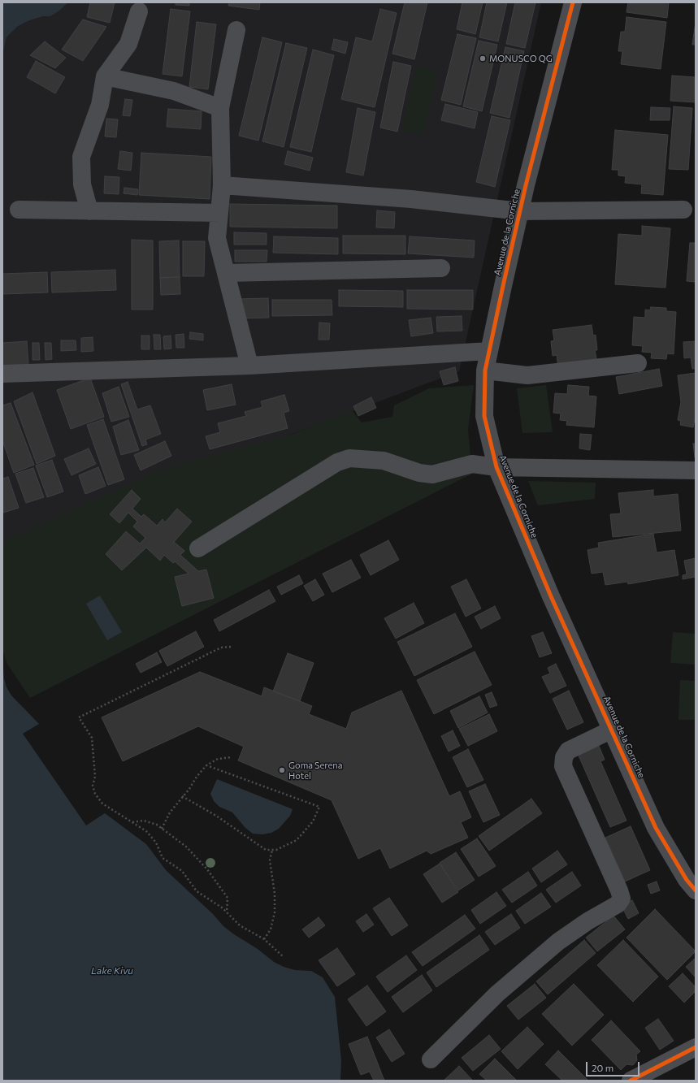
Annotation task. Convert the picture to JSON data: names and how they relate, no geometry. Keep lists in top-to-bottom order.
{
  "streets": {
    "street": ["Avenue de la Corniche"]
  },
  "water": ["Lake Kivu"],
  "places": ["MONUSCO QG", "Goma Serena Hotel"],
  "scale_bar": "20 m"
}
